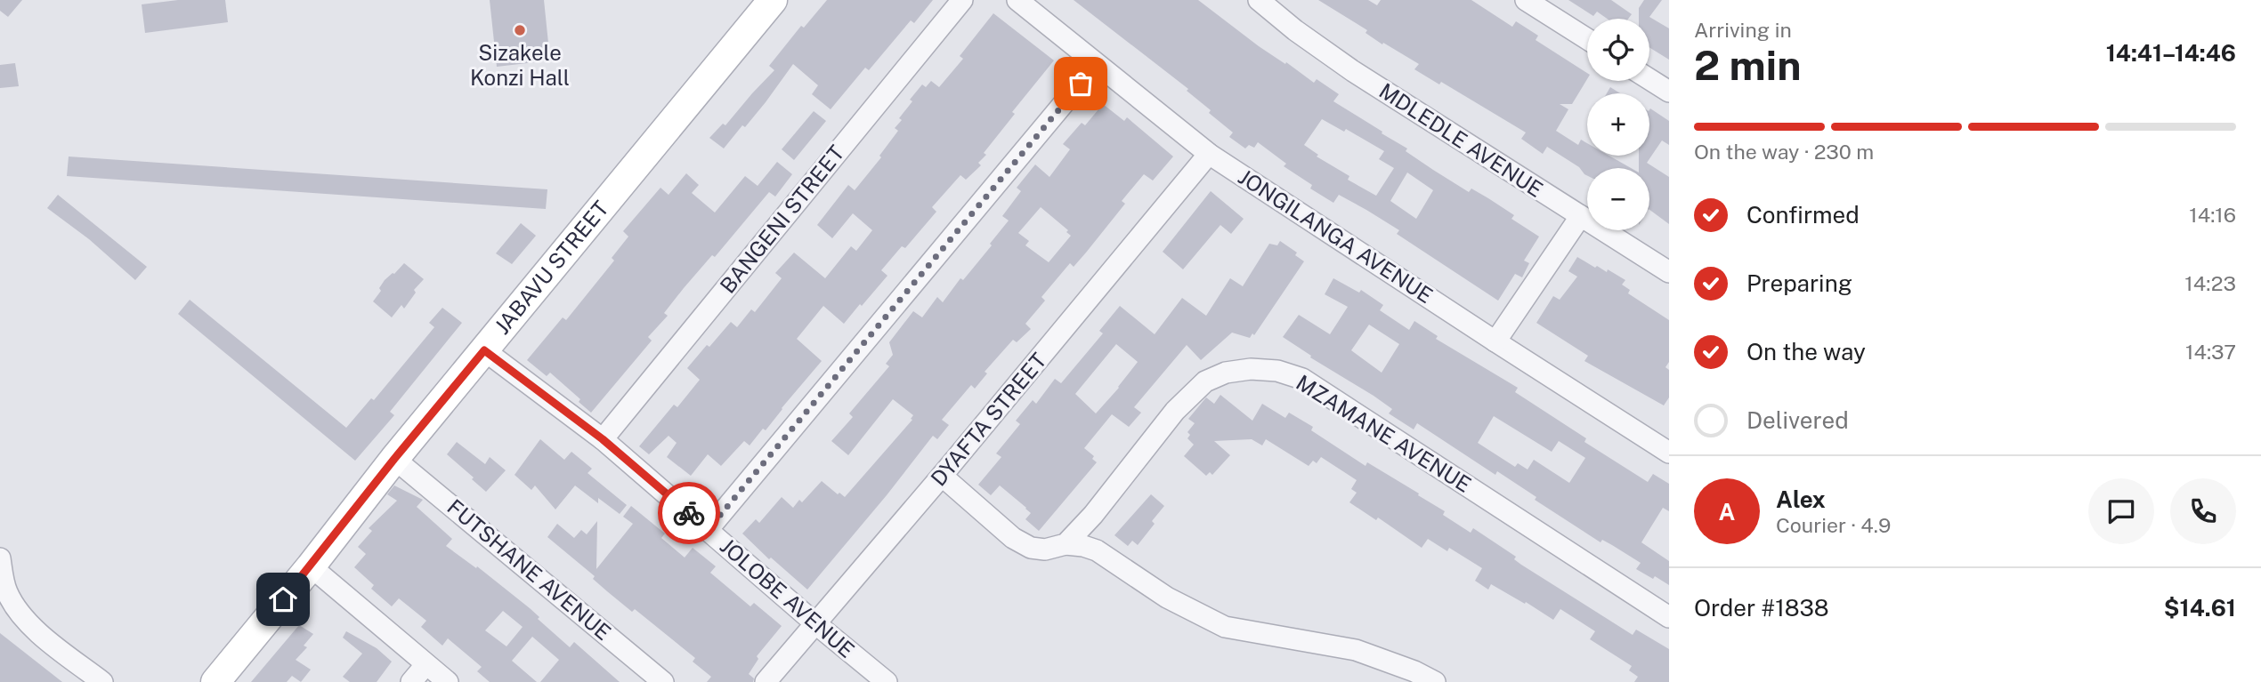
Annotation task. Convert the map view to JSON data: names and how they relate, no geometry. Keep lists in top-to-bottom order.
{
  "streets": {
    "street": [
      "MDLEDLE AVENUE",
      "BANGENI STREET",
      "JONGILANGA AVENUE",
      "JABAVU STREET",
      "DYAFTA STREET",
      "MZAMANE AVENUE",
      "FUTSHANE AVENUE",
      "JOLOBE AVENUE"
    ]
  },
  "crossings": [
    ["BANGENI STREET", "JOLOBE AVENUE"],
    ["JONGILANGA AVENUE", "DYAFTA STREET"],
    ["JABAVU STREET", "FUTSHANE AVENUE"],
    ["JABAVU STREET", "JOLOBE AVENUE"],
    ["DYAFTA STREET", "JOLOBE AVENUE"]
  ],
  "places": ["Sizakele Konzi Hall"],
  "page": {
    "heading": ["2 min", "Arriving in", "14:41–14:46"],
    "panel": [
      "Alex",
      "Courier · 4.9",
      "Order #1838",
      "$14.61"
    ],
    "map_buttons": ["+", "−"],
    "bar": "On the way · 230 m",
    "list": [
      ["Confirmed", "14:16"],
      ["Preparing", "14:23"],
      ["On the way", "14:37"],
      "Delivered"
    ],
    "round": "A"
  }
}
